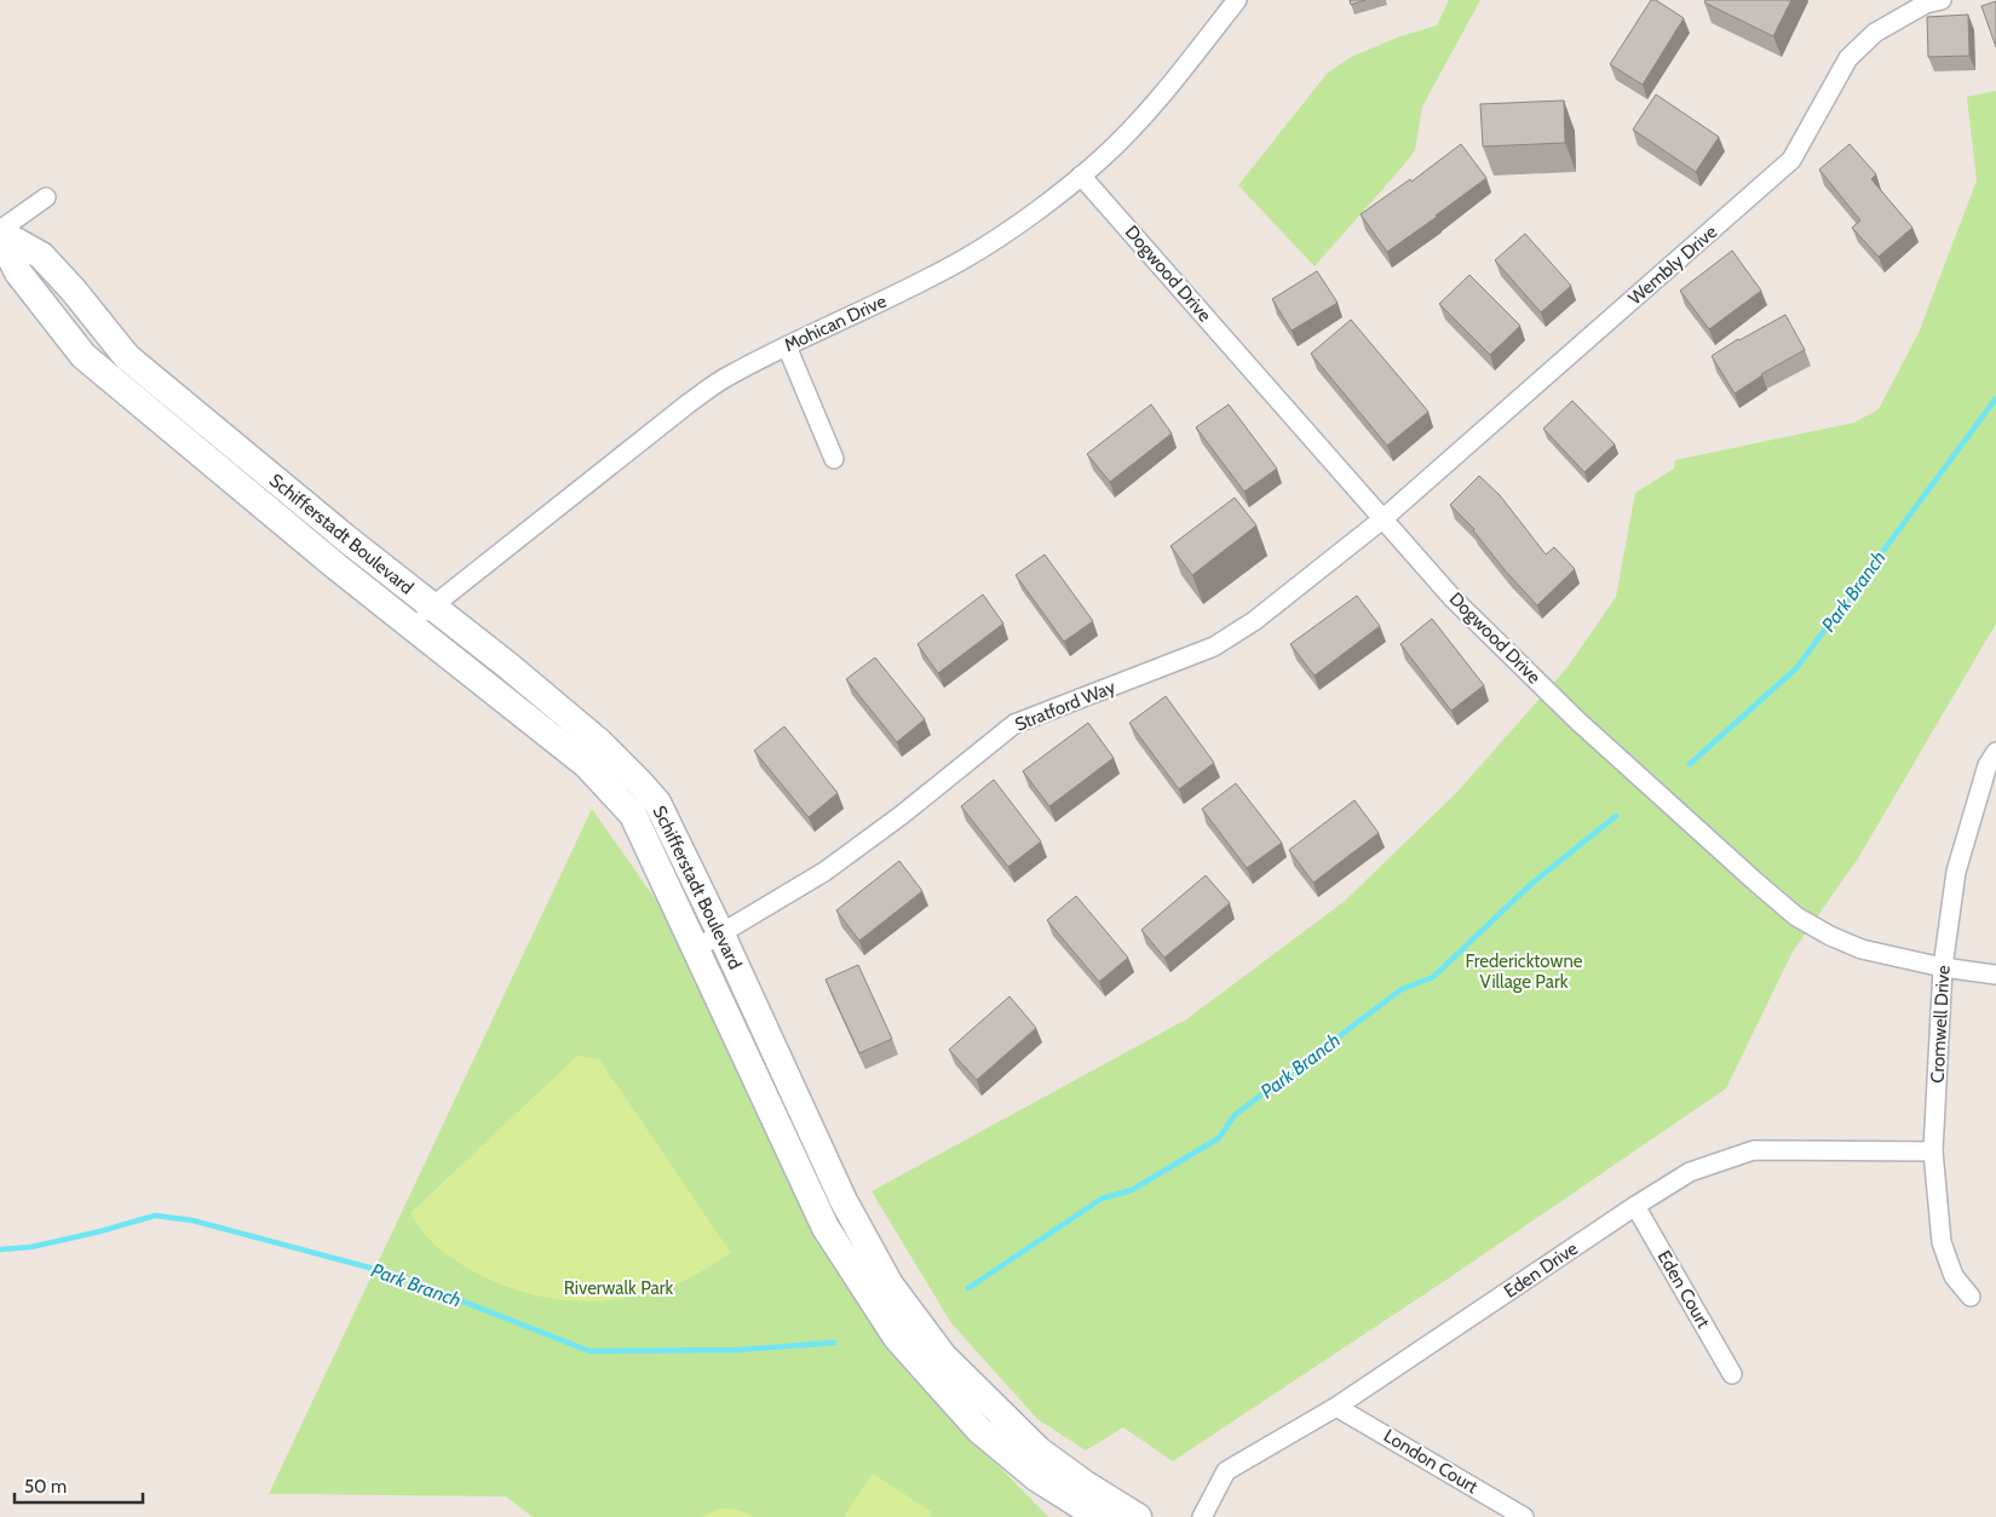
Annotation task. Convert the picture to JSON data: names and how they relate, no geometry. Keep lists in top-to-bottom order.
{
  "streets": {
    "main road": ["Schifferstadt Boulevard"],
    "street": [
      "Wembly Drive",
      "Dogwood Drive",
      "Mohican Drive",
      "Stratford Way",
      "Cromwell Drive",
      "Eden Drive",
      "Eden Court",
      "London Court"
    ]
  },
  "crossings": [
    ["Wembly Drive", "Dogwood Drive"],
    ["Wembly Drive", "Stratford Way"],
    ["Dogwood Drive", "Mohican Drive"],
    ["Dogwood Drive", "Stratford Way"],
    ["Dogwood Drive", "Cromwell Drive"],
    ["Mohican Drive", "Schifferstadt Boulevard"],
    ["Schifferstadt Boulevard", "Stratford Way"],
    ["Cromwell Drive", "Eden Drive"],
    ["Eden Drive", "Eden Court"],
    ["Eden Drive", "London Court"]
  ],
  "water": ["Park Branch"],
  "parks": ["Fredericktowne Village Park", "Riverwalk Park"],
  "scale_bar": "50 m"
}
